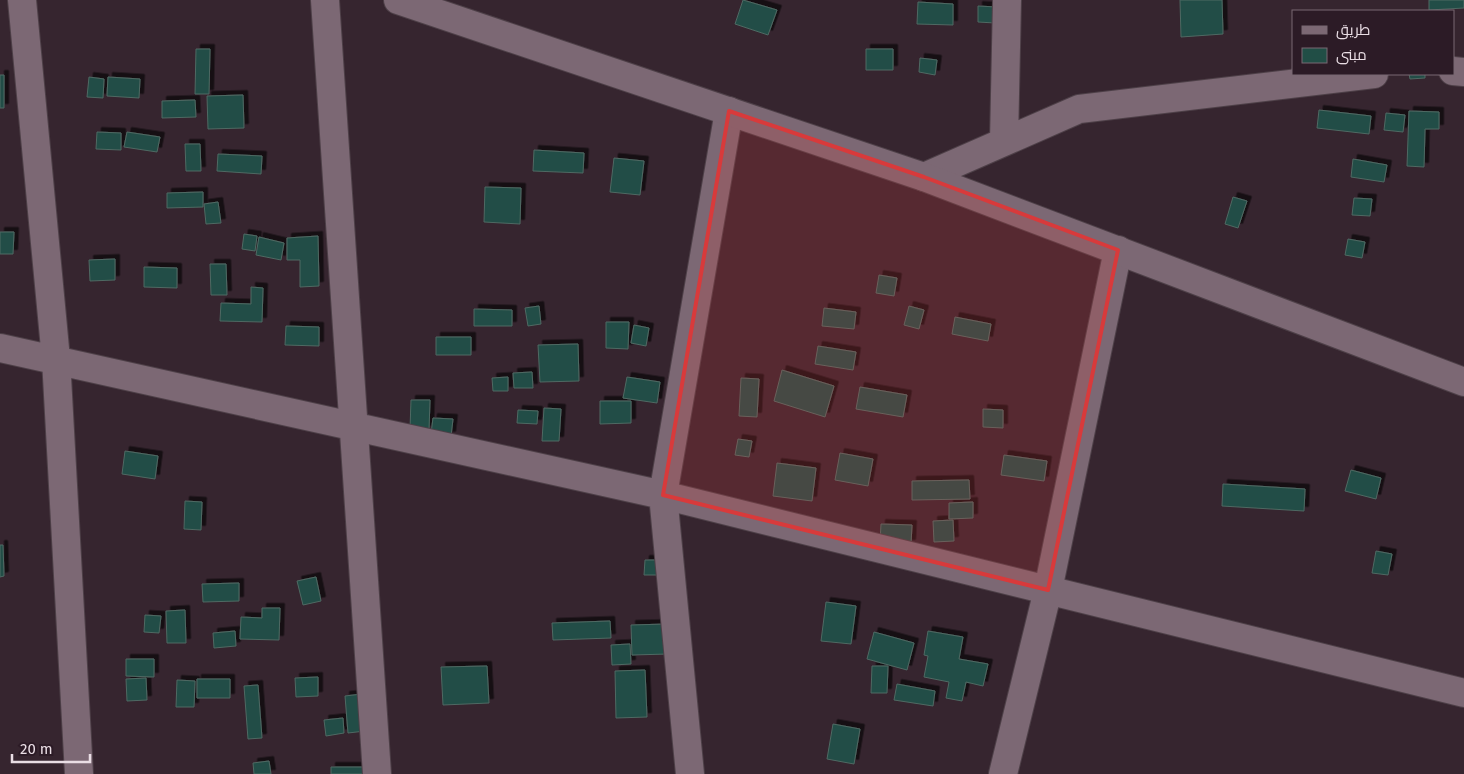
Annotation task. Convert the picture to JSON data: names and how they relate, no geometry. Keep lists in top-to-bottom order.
{
  "legend": ["طريق", "مبنى"],
  "scale_bar": "20 m"
}
